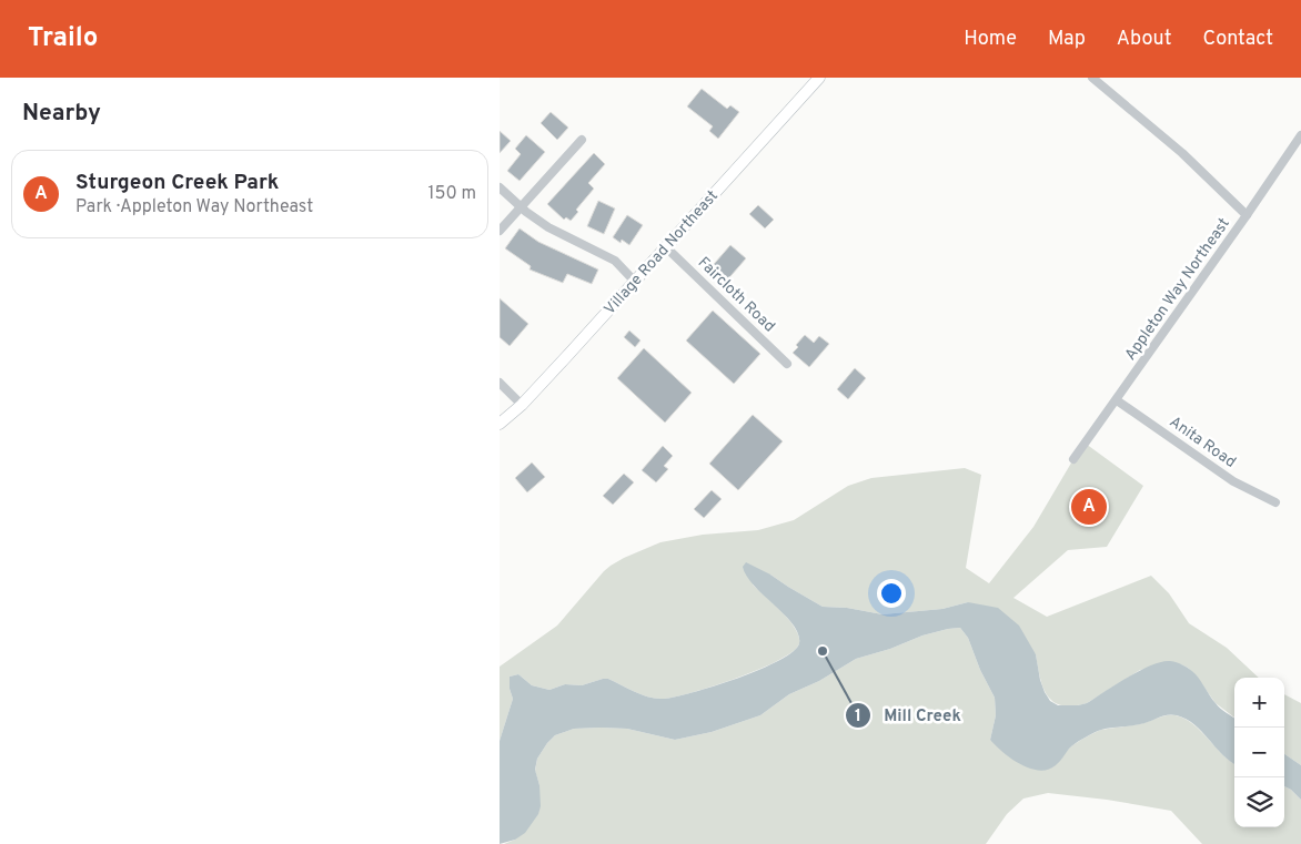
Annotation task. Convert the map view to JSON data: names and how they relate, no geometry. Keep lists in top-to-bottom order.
{
  "streets": {
    "main road": ["Village Road Northeast"],
    "street": ["Appleton Way Northeast", "Faircloth Road", "Anita Road"]
  },
  "crossings": [
    ["Village Road Northeast", "Faircloth Road"],
    ["Appleton Way Northeast", "Anita Road"]
  ],
  "places": ["Mill Creek"],
  "page": {
    "header": "Trailo",
    "nav": [
      "Home",
      "Map",
      "About",
      "Contact"
    ],
    "heading": "Nearby",
    "list": [
      {
        "mark": "A",
        "name": "Sturgeon Creek Park",
        "note": "Park · Appleton Way Northeast",
        "value": "150 m"
      }
    ],
    "pins": "A",
    "map_buttons": ["+", "−"]
  }
}
